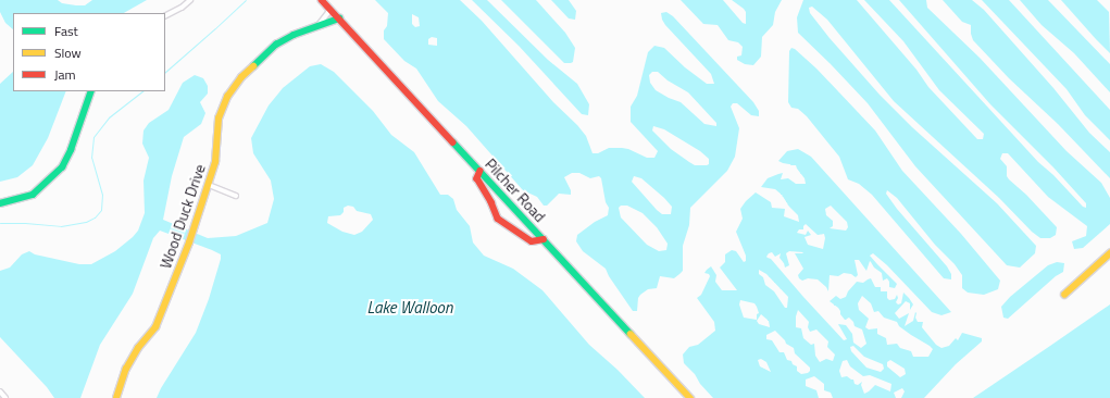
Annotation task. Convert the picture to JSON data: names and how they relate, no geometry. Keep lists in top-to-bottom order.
{
  "streets": {
    "street": ["Pilcher Road", "Wood Duck Drive"]
  },
  "crossings": [
    ["Pilcher Road", "Wood Duck Drive"]
  ],
  "water": ["Lake Walloon"],
  "legend": ["Fast", "Slow", "Jam"]
}
